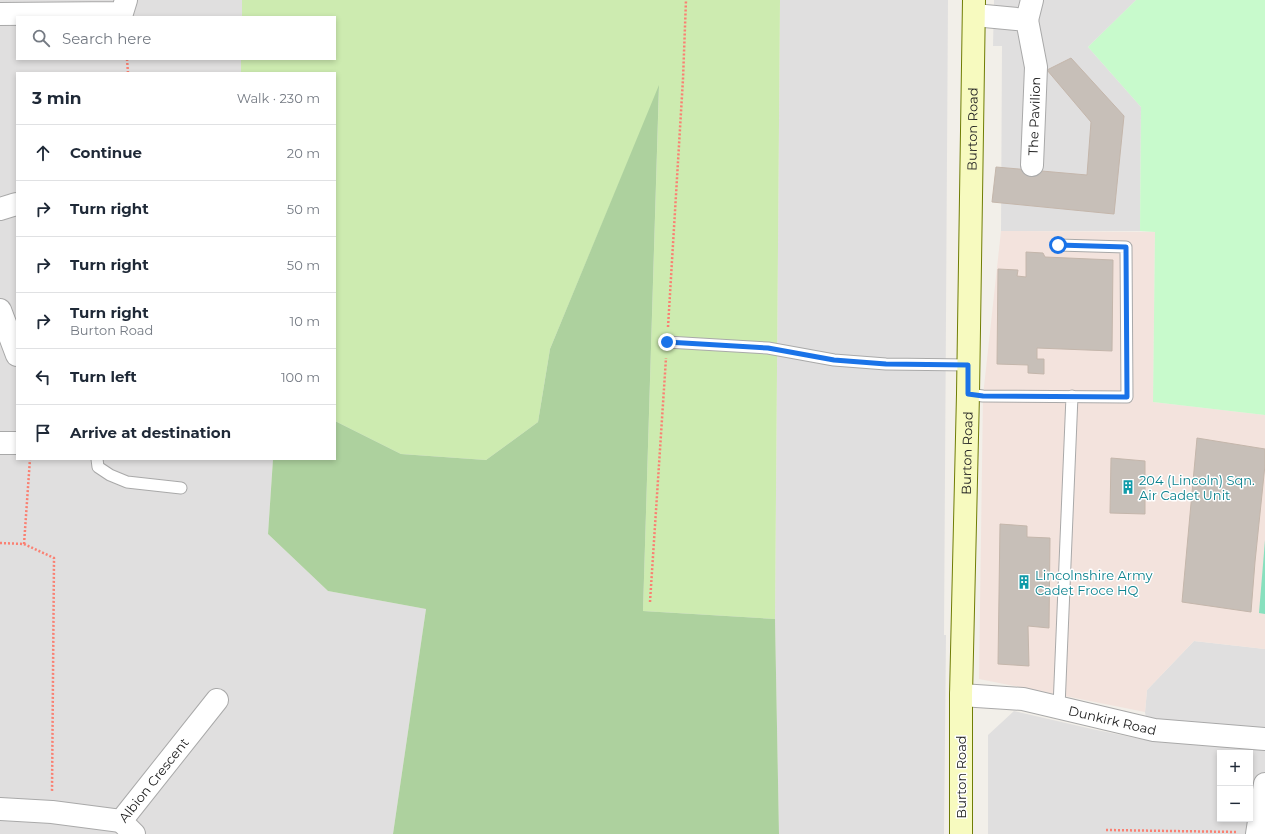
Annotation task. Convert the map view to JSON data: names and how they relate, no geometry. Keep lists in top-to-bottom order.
{
  "streets": {
    "main road": ["Burton Road"],
    "street": ["The Pavilion", "Dunkirk Road", "Albion Crescent"]
  },
  "crossings": [
    ["Burton Road", "Dunkirk Road"]
  ],
  "places": {
    "building": ["204 (Lincoln) Sqn. Air Cadet Unit", "Lincolnshire Army Cadet Froce HQ"]
  },
  "page": {
    "search": "Search here",
    "heading": ["3 min", "Walk · 230 m"],
    "list": [
      ["Continue", "20 m"],
      ["Turn right", "50 m"],
      ["Turn right", "50 m"],
      ["Turn right", "Burton Road", "10 m"],
      ["Turn left", "100 m"],
      "Arrive at destination"
    ],
    "map_buttons": ["+", "−"]
  }
}
